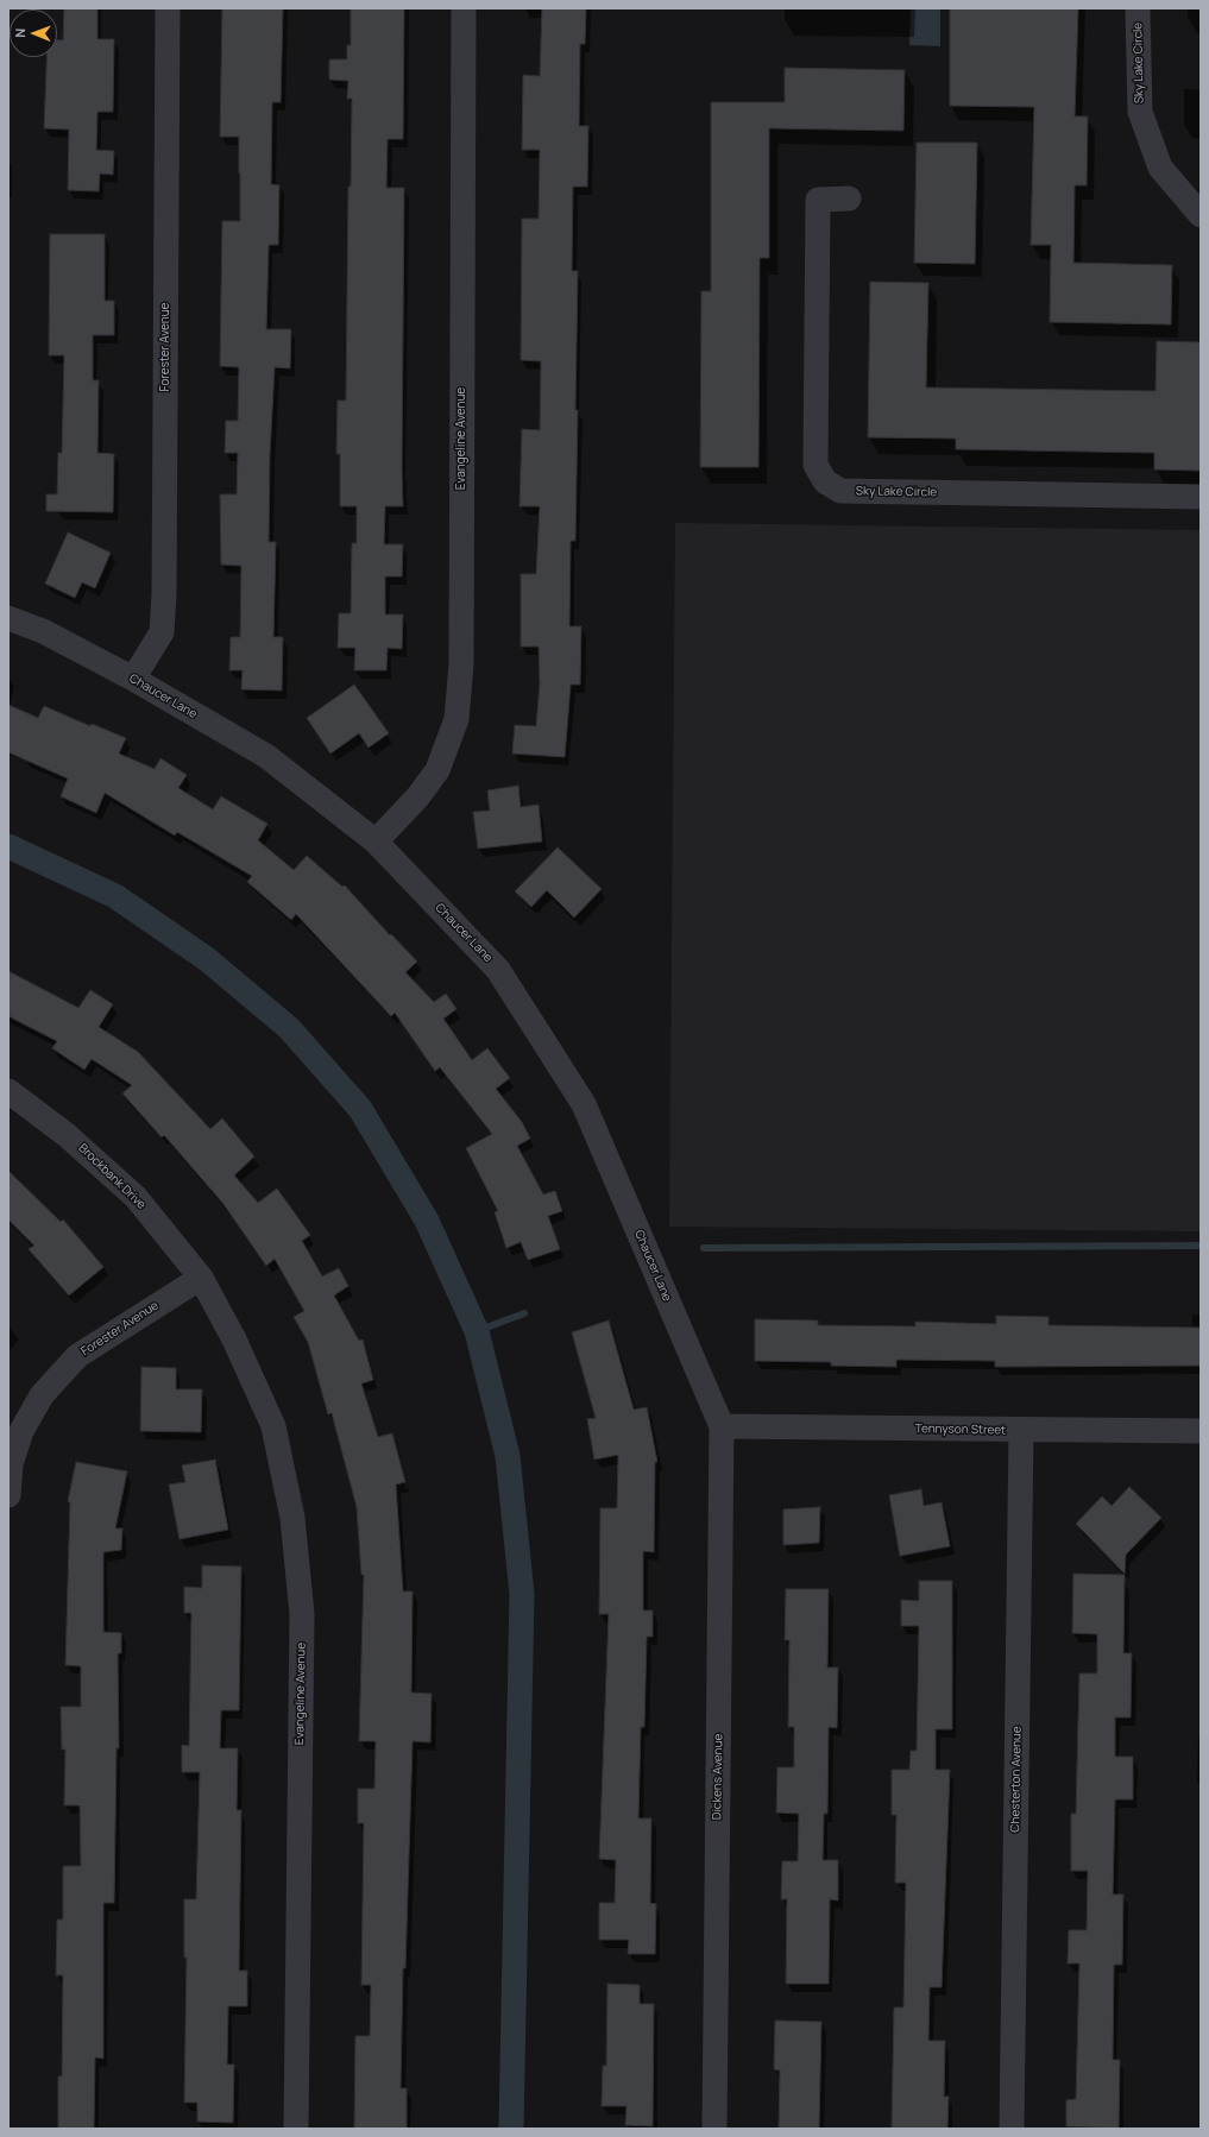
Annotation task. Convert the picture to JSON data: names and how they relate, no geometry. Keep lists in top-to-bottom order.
{
  "streets": {
    "street": [
      "Sky Lake Circle",
      "Forester Avenue",
      "Evangeline Avenue",
      "Chaucer Lane",
      "Brockbank Drive",
      "Tennyson Street",
      "Dickens Avenue",
      "Chesterton Avenue"
    ]
  },
  "crossings": [
    ["Forester Avenue", "Evangeline Avenue"],
    ["Forester Avenue", "Chaucer Lane"],
    ["Forester Avenue", "Brockbank Drive"],
    ["Evangeline Avenue", "Chaucer Lane"],
    ["Evangeline Avenue", "Brockbank Drive"],
    ["Chaucer Lane", "Tennyson Street"],
    ["Chaucer Lane", "Dickens Avenue"],
    ["Tennyson Street", "Dickens Avenue"],
    ["Tennyson Street", "Chesterton Avenue"]
  ],
  "north": "left"
}
